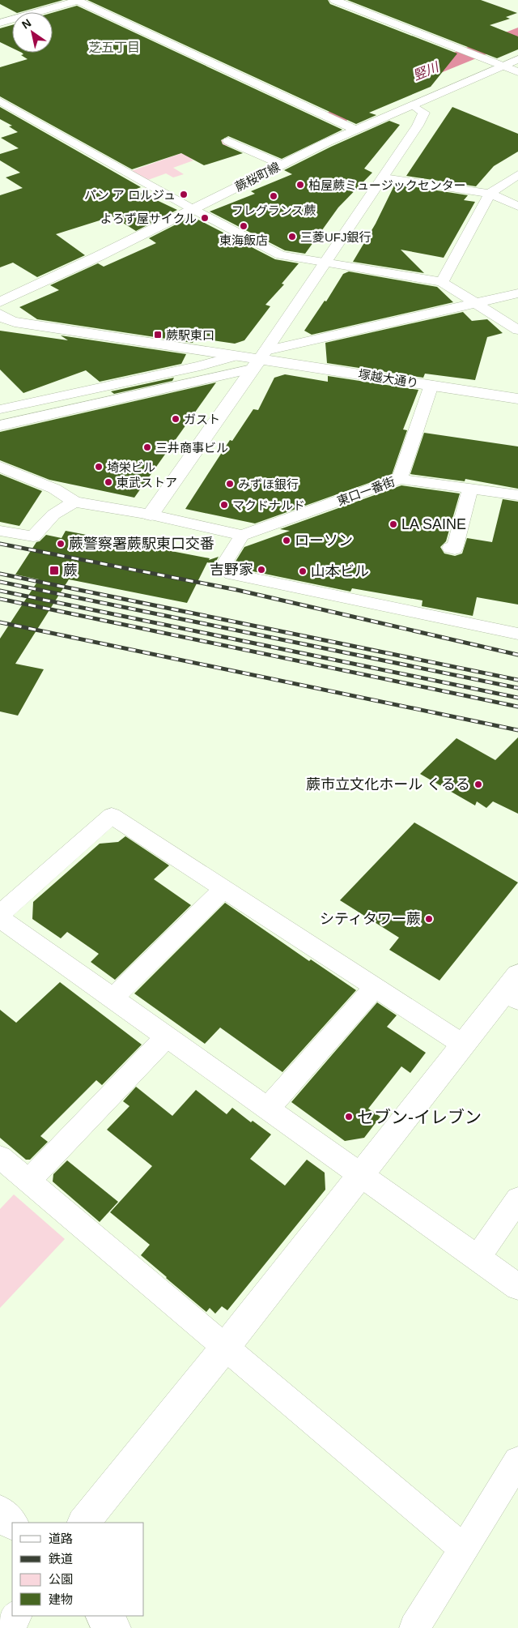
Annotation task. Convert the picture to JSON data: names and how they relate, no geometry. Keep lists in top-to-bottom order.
{
  "streets": {
    "street": ["蕨桜町線", "塚越大通り", "東口一番街"]
  },
  "districts": ["芝五丁目"],
  "water": ["竪川"],
  "places": {
    "other": [
      "柏屋蕨ミュージックセンター",
      "パン ア ロルジュ",
      "フレグランス蕨",
      "よろず屋サイクル",
      "東海飯店",
      "三菱UFJ銀行",
      "ガスト",
      "三井商事ビル",
      "埼栄ビル",
      "東武ストア",
      "みずほ銀行",
      "マクドナルド",
      "LA SAINE",
      "ローソン",
      "蕨警察署蕨駅東口交番",
      "吉野家",
      "山本ビル",
      "蕨市立文化ホール くるる",
      "シティタワー蕨",
      "セブン-イレブン"
    ],
    "transit": ["蕨駅東口", "蕨"]
  },
  "legend": [
    "道路",
    "鉄道",
    "公園",
    "建物"
  ],
  "north": "top left"
}
